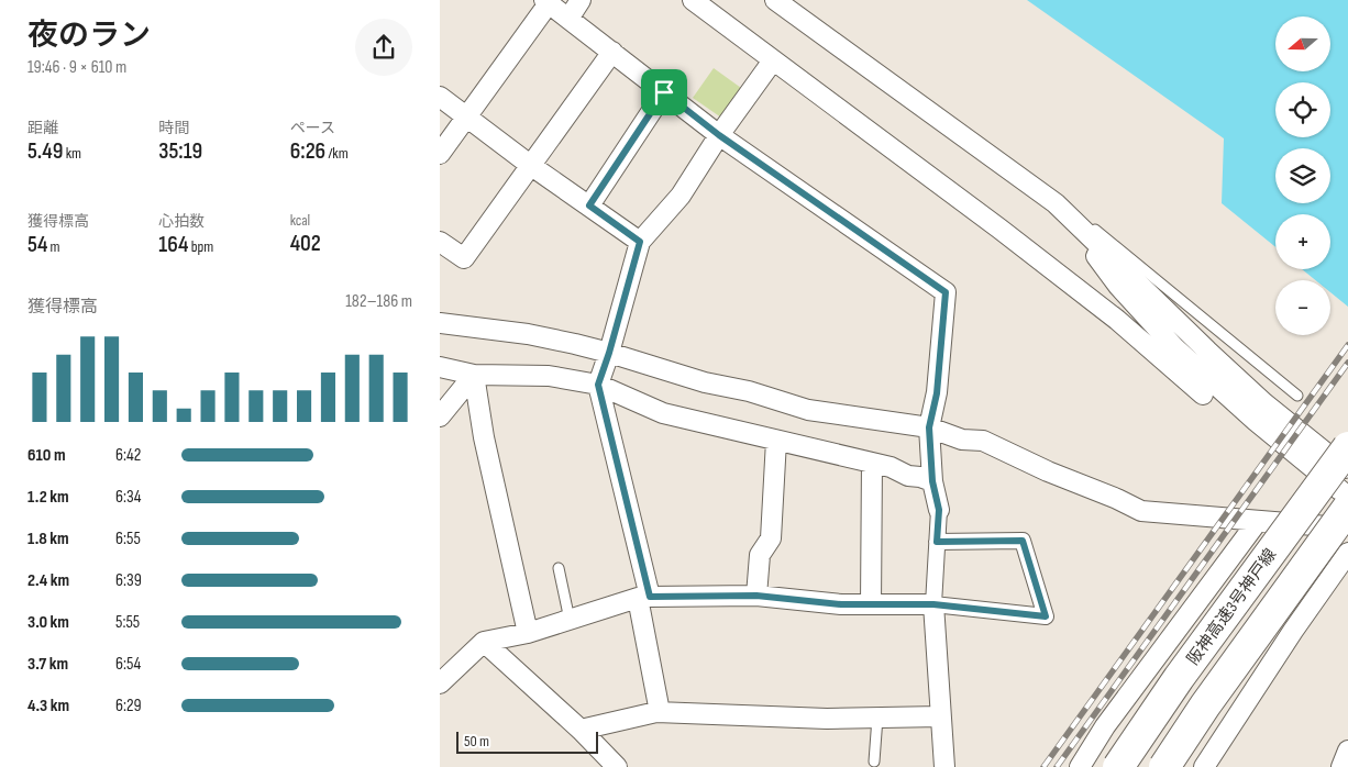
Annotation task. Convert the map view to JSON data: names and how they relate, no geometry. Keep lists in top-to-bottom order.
{
  "streets": {
    "highway": ["阪神高速3号神戸線"]
  },
  "scale_bar": "50 m",
  "north": "left",
  "page": {
    "heading": ["夜のラン", "19:46 · 9 × 610 m"],
    "map_buttons": ["+", "−"],
    "stats": [
      ["距離", "5.49 km"],
      ["時間", "35:19"],
      ["ペース", "6:26 /km"],
      ["獲得標高", "54 m"],
      ["心拍数", "164 bpm"],
      ["kcal", "402"]
    ],
    "chart": ["獲得標高", "182–186 m"],
    "list": [
      {
        "name": "610 m",
        "note": "6:42"
      },
      {
        "name": "1.2 km",
        "note": "6:34"
      },
      {
        "name": "1.8 km",
        "note": "6:55"
      },
      {
        "name": "2.4 km",
        "note": "6:39"
      },
      {
        "name": "3.0 km",
        "note": "5:55"
      },
      {
        "name": "3.7 km",
        "note": "6:54"
      },
      {
        "name": "4.3 km",
        "note": "6:29"
      }
    ],
    "scale": "50 m"
  }
}
